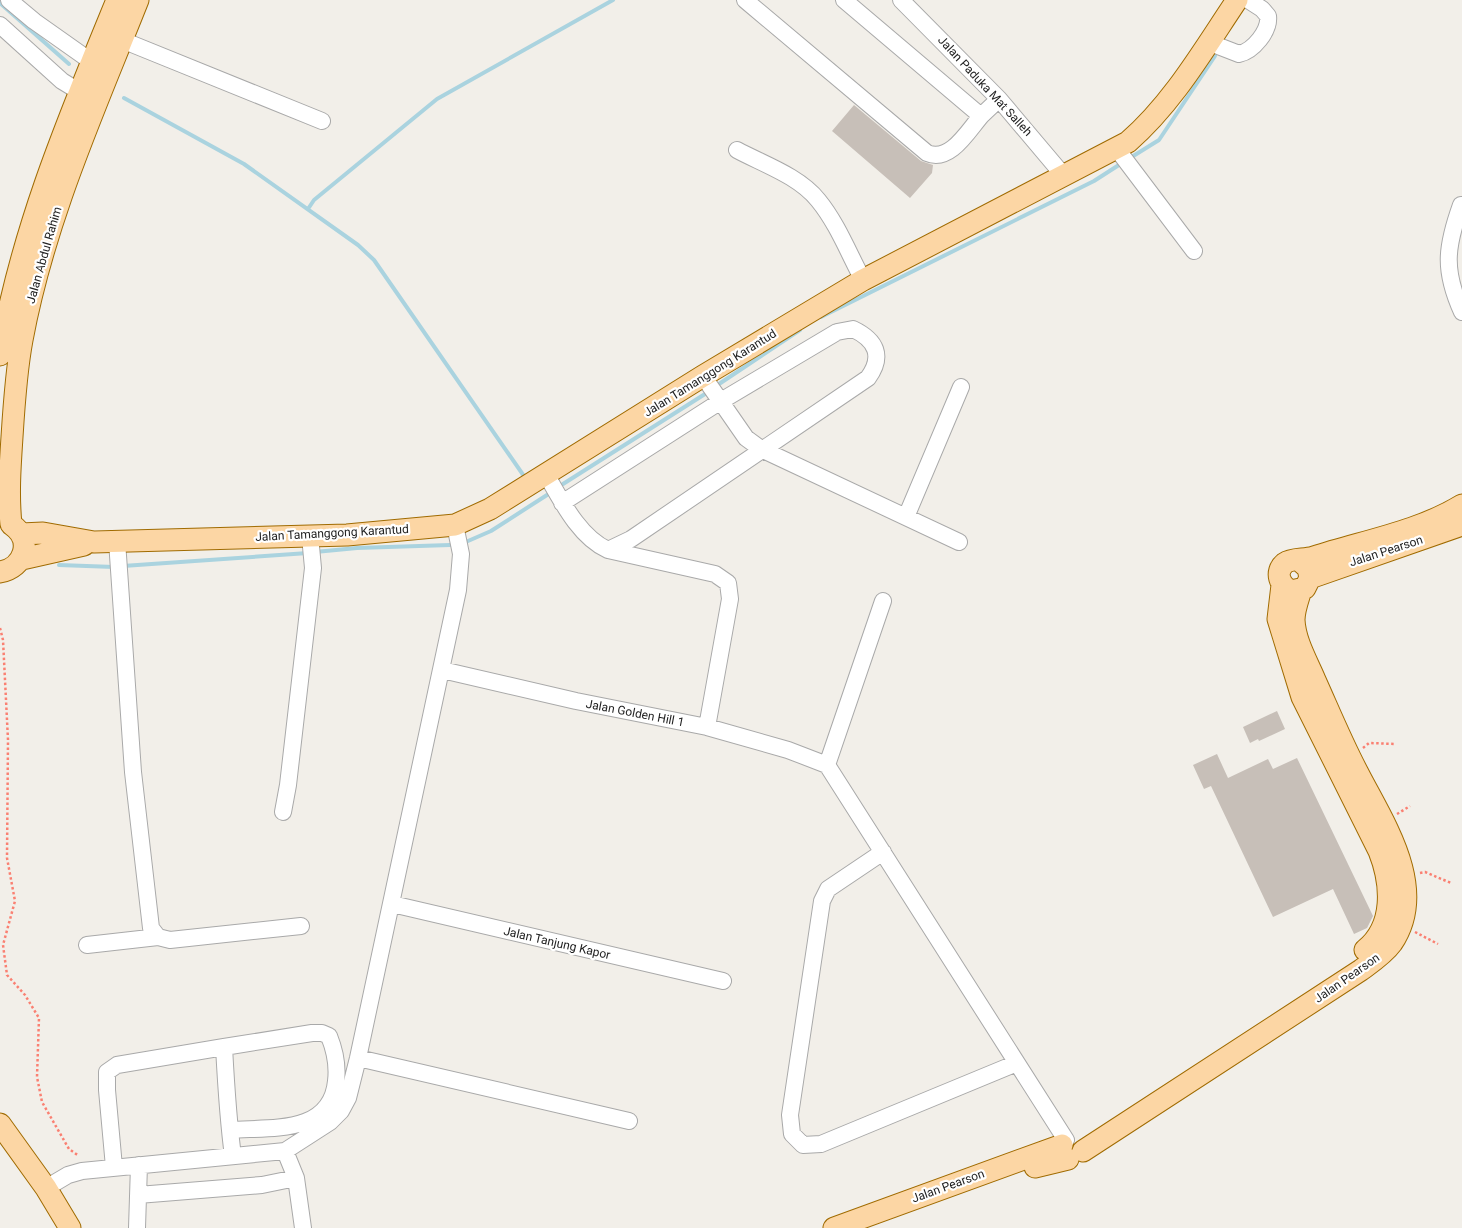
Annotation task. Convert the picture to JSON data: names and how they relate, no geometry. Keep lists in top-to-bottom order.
{
  "streets": {
    "main road": ["Jalan Abdul Rahim", "Jalan Tamanggong Karantud", "Jalan Pearson"],
    "street": ["Jalan Paduka Mat Salleh", "Jalan Golden Hill 1", "Jalan Tanjung Kapor"]
  },
  "crossings": [
    ["Jalan Paduka Mat Salleh", "Jalan Tamanggong Karantud"],
    ["Jalan Abdul Rahim", "Jalan Tamanggong Karantud"]
  ]
}
